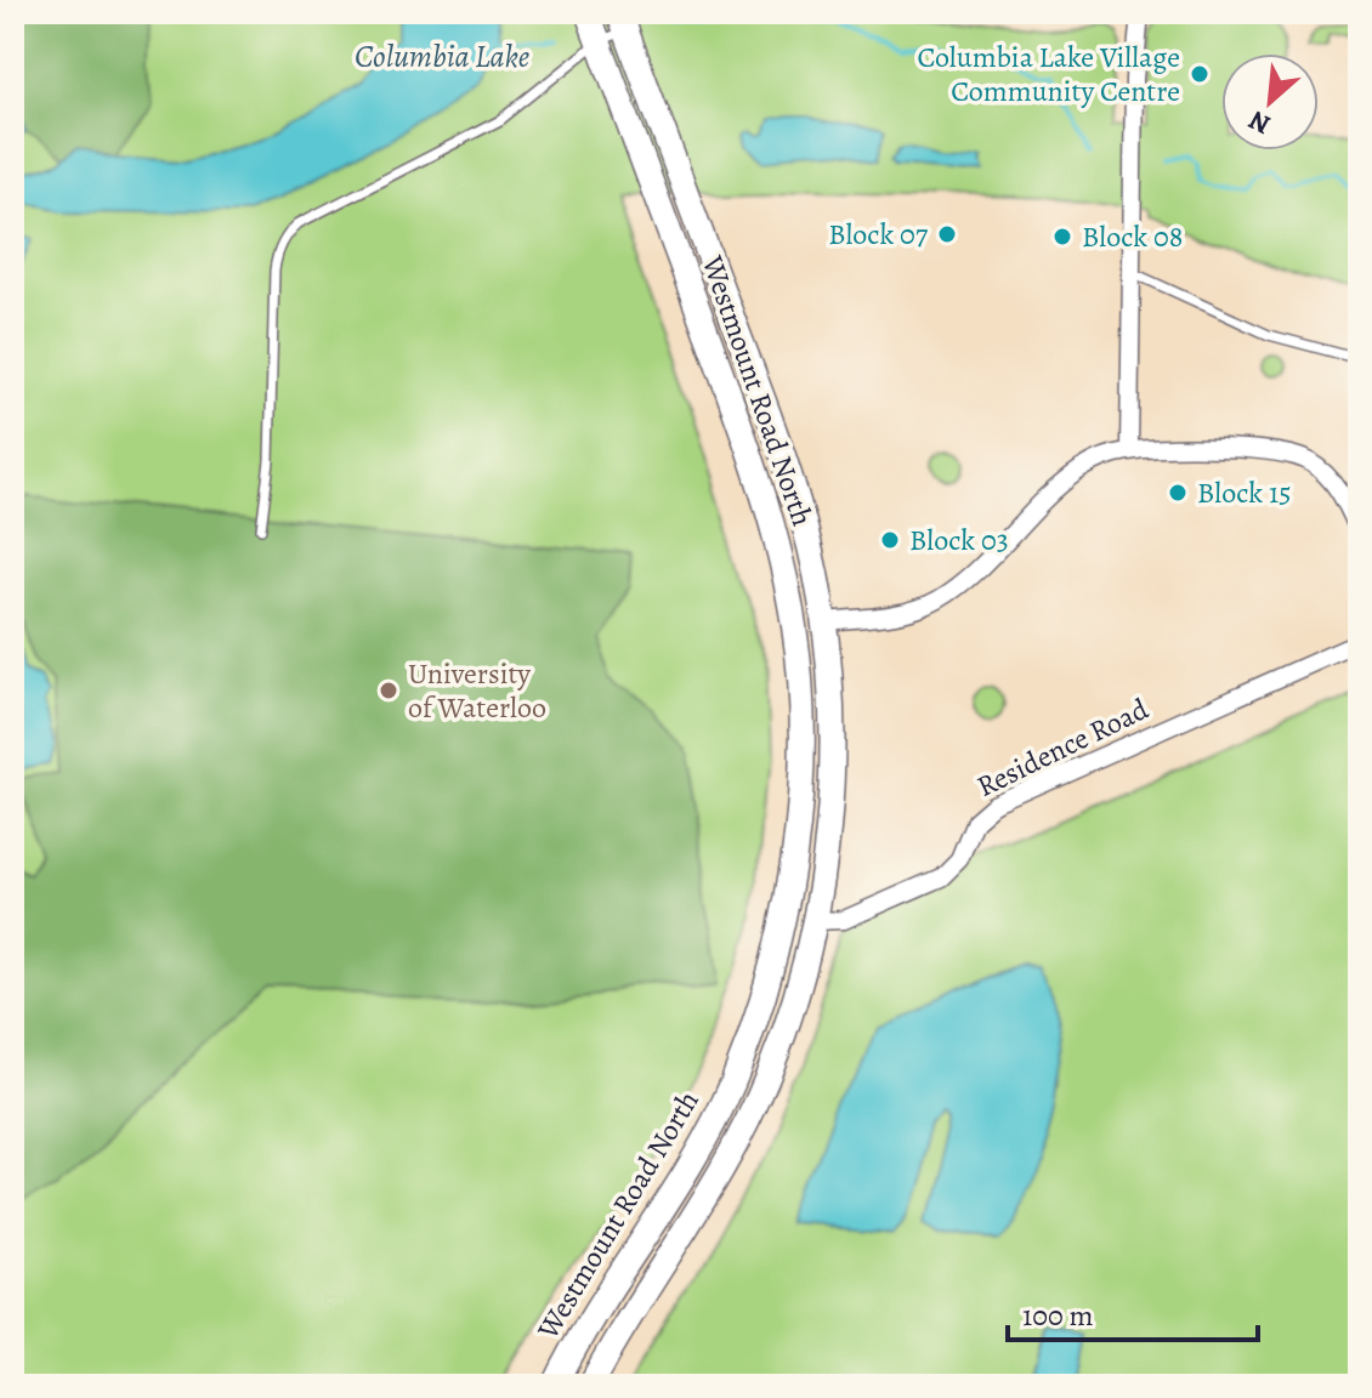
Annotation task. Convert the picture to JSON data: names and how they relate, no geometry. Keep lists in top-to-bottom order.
{
  "streets": {
    "main road": ["Westmount Road North"],
    "street": ["Residence Road"]
  },
  "crossings": [
    ["Westmount Road North", "Residence Road"]
  ],
  "water": ["Columbia Lake"],
  "places": [
    "Columbia Lake Village Community Centre",
    "Block 07",
    "Block 08",
    "Block 15",
    "Block 03",
    "University of Waterloo"
  ],
  "scale_bar": "100 m",
  "north": "bottom left"
}
